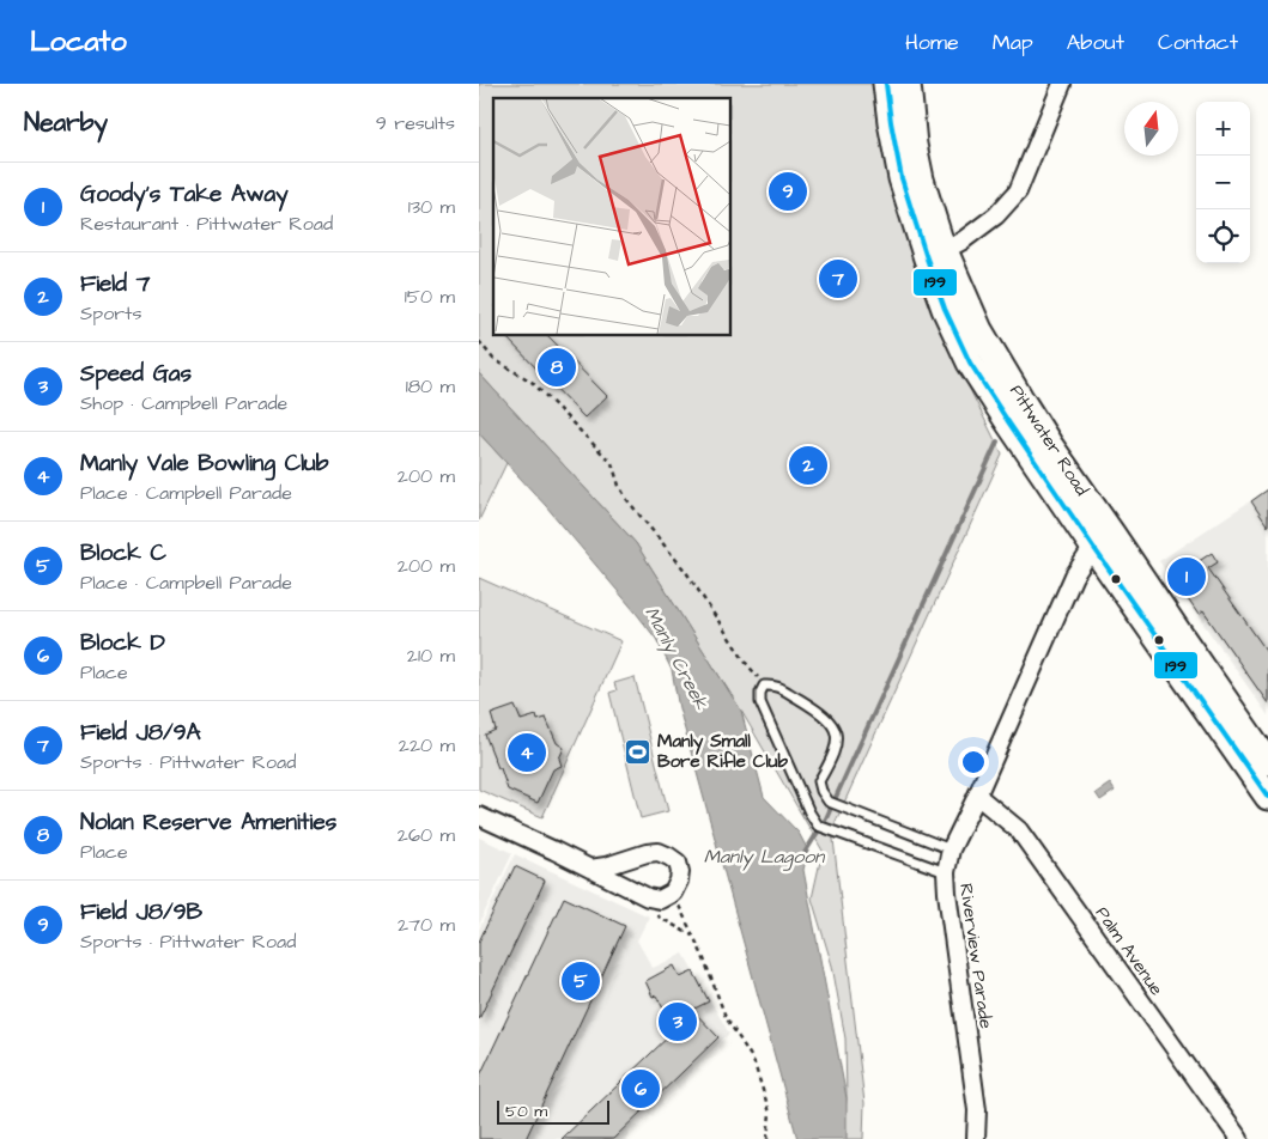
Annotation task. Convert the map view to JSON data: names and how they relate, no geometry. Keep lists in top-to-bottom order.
{
  "streets": {
    "main road": ["Pittwater Road"],
    "street": ["Palm Avenue", "Riverview Parade"]
  },
  "crossings": [
    ["Pittwater Road", "Riverview Parade"],
    ["Palm Avenue", "Riverview Parade"]
  ],
  "water": ["Manly Creek", "Manly Lagoon"],
  "places": {
    "sports": ["Manly Small Bore Rifle Club"]
  },
  "lines": ["transit line 199"],
  "scale_bar": "50 m",
  "north": "top",
  "page": {
    "header": "Locato",
    "nav": [
      "Home",
      "Map",
      "About",
      "Contact"
    ],
    "heading": ["Nearby", "9 results"],
    "map_buttons": ["+", "−"],
    "list": [
      {
        "mark": "1",
        "name": "Goody's Take Away",
        "note": "Restaurant · Pittwater Road",
        "value": "130 m"
      },
      {
        "mark": "2",
        "name": "Field 7",
        "note": "Sports",
        "value": "150 m"
      },
      {
        "mark": "3",
        "name": "Speed Gas",
        "note": "Shop · Campbell Parade",
        "value": "180 m"
      },
      {
        "mark": "4",
        "name": "Manly Vale Bowling Club",
        "note": "Place · Campbell Parade",
        "value": "200 m"
      },
      {
        "mark": "5",
        "name": "Block C",
        "note": "Place · Campbell Parade",
        "value": "200 m"
      },
      {
        "mark": "6",
        "name": "Block D",
        "note": "Place",
        "value": "210 m"
      },
      {
        "mark": "7",
        "name": "Field J8/9A",
        "note": "Sports · Pittwater Road",
        "value": "220 m"
      },
      {
        "mark": "8",
        "name": "Nolan Reserve Amenities",
        "note": "Place",
        "value": "260 m"
      },
      {
        "mark": "9",
        "name": "Field J8/9B",
        "note": "Sports · Pittwater Road",
        "value": "270 m"
      }
    ],
    "pins": [
      "9",
      "7",
      "8",
      "2",
      "1",
      "4",
      "5",
      "3",
      "6"
    ],
    "scale": "50 m"
  }
}
